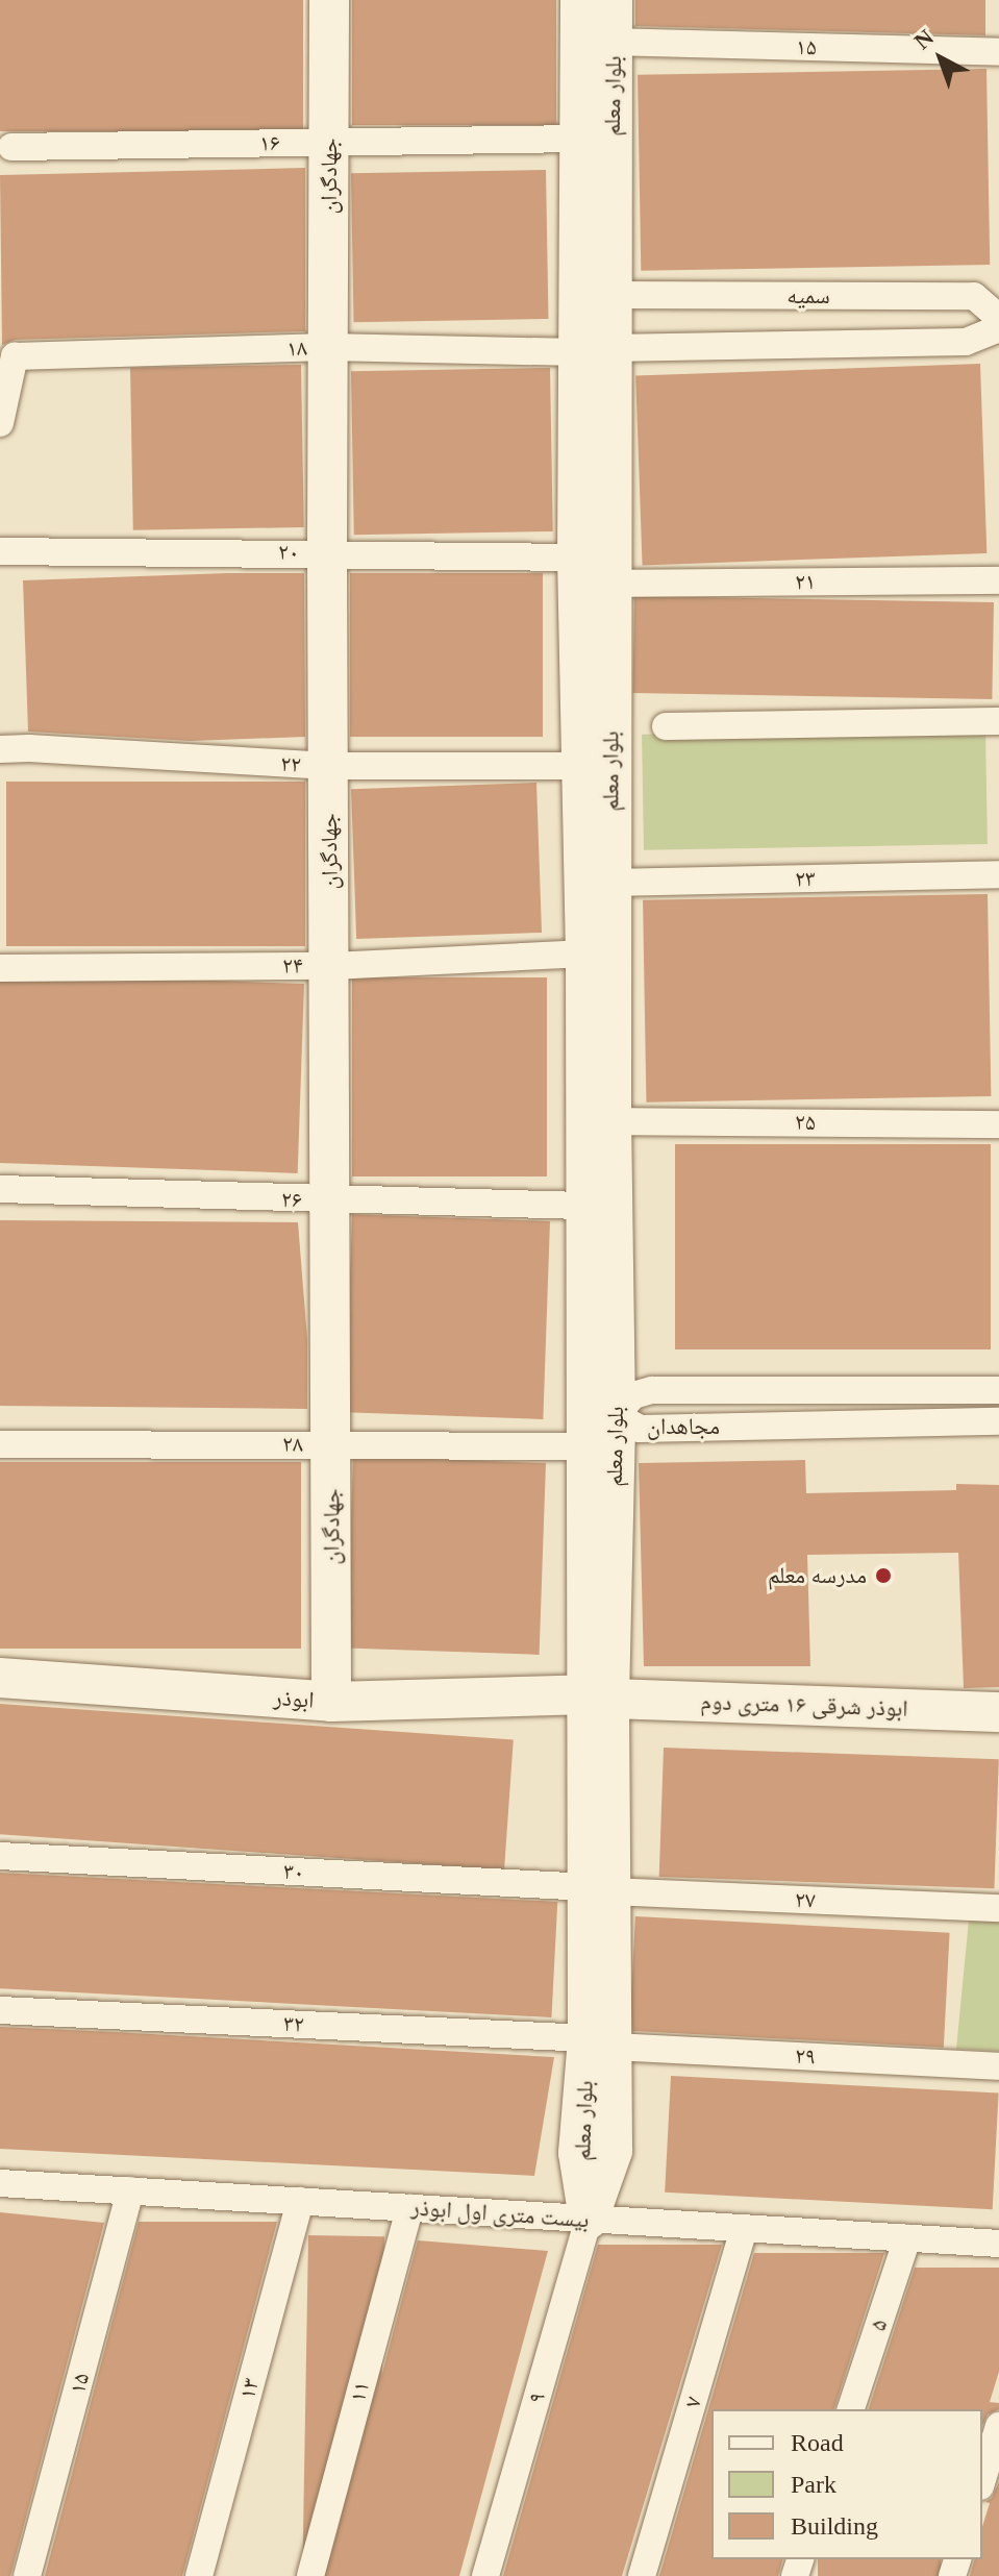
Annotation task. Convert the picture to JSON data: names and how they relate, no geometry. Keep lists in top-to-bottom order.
{
  "streets": {
    "street": [
      "۱۵",
      "بلوار معلم",
      "۱۶",
      "جهادگران",
      "سمیه",
      "۱۸",
      "۲۰",
      "۲۱",
      "۲۲",
      "۲۳",
      "۲۴",
      "۲۵",
      "۲۶",
      "مجاهدان",
      "۲۸",
      "ابوذر",
      "ابوذر شرقی ۱۶ متری دوم",
      "۳۰",
      "۲۷",
      "۳۲",
      "۲۹",
      "بیست متری اول ابوذر",
      "۵",
      "۱۳",
      "۱۱",
      "۹",
      "۷"
    ]
  },
  "crossings": [
    ["۱۵", "بلوار معلم"],
    ["۱۵", "بیست متری اول ابوذر"],
    ["بلوار معلم", "۱۶"],
    ["بلوار معلم", "سمیه"],
    ["بلوار معلم", "۱۸"],
    ["بلوار معلم", "۲۰"],
    ["بلوار معلم", "۲۱"],
    ["بلوار معلم", "۲۲"],
    ["بلوار معلم", "۲۳"],
    ["بلوار معلم", "۲۴"],
    ["بلوار معلم", "۲۵"],
    ["بلوار معلم", "۲۶"],
    ["بلوار معلم", "مجاهدان"],
    ["بلوار معلم", "۲۸"],
    ["بلوار معلم", "ابوذر"],
    ["بلوار معلم", "ابوذر شرقی ۱۶ متری دوم"],
    ["بلوار معلم", "۳۰"],
    ["بلوار معلم", "۲۷"],
    ["بلوار معلم", "۳۲"],
    ["بلوار معلم", "۲۹"],
    ["بلوار معلم", "بیست متری اول ابوذر"],
    ["بلوار معلم", "۹"],
    ["۱۶", "جهادگران"],
    ["جهادگران", "۱۸"],
    ["جهادگران", "۲۰"],
    ["جهادگران", "۲۲"],
    ["جهادگران", "۲۴"],
    ["جهادگران", "۲۶"],
    ["جهادگران", "۲۸"],
    ["جهادگران", "ابوذر"],
    ["مجاهدان", "۲۸"],
    ["ابوذر", "ابوذر شرقی ۱۶ متری دوم"],
    ["۳۰", "۲۷"],
    ["۳۲", "۲۹"],
    ["بیست متری اول ابوذر", "۵"],
    ["بیست متری اول ابوذر", "۱۳"],
    ["بیست متری اول ابوذر", "۱۱"],
    ["بیست متری اول ابوذر", "۹"],
    ["بیست متری اول ابوذر", "۷"]
  ],
  "places": ["مدرسه معلم"],
  "legend": ["Road", "Park", "Building"],
  "north": "top left"
}
